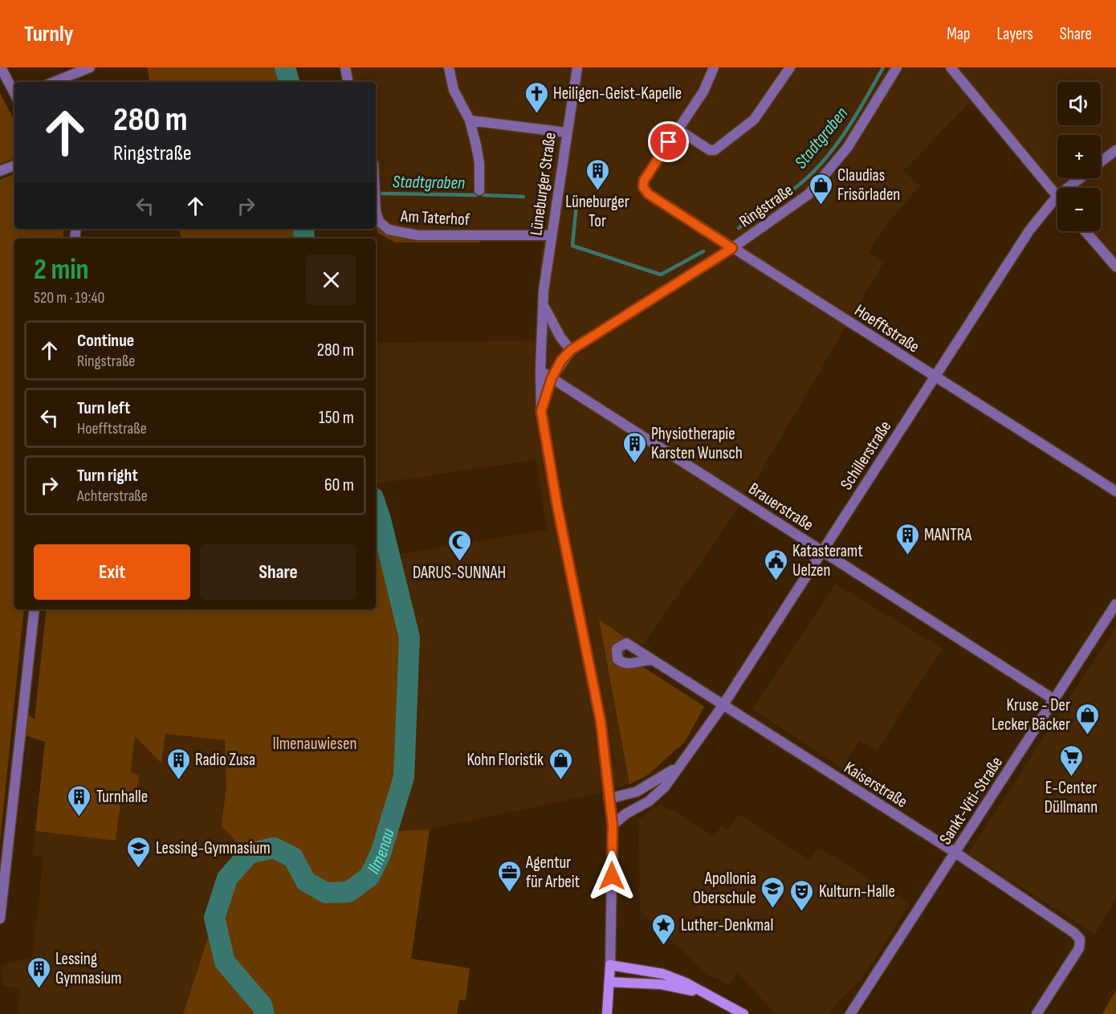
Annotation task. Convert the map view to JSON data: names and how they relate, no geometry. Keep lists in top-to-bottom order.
{
  "streets": {
    "main road": ["Lüneburger Straße"],
    "street": [
      "Ringstraße",
      "Am Taterhof",
      "Hoefftstraße",
      "Schillerstraße",
      "Brauerstraße",
      "Kaiserstraße",
      "Sankt-Viti-Straße"
    ]
  },
  "crossings": [
    ["Lüneburger Straße", "Ringstraße"],
    ["Lüneburger Straße", "Am Taterhof"],
    ["Lüneburger Straße", "Schillerstraße"],
    ["Lüneburger Straße", "Brauerstraße"],
    ["Ringstraße", "Hoefftstraße"],
    ["Ringstraße", "Brauerstraße"],
    ["Hoefftstraße", "Schillerstraße"],
    ["Schillerstraße", "Brauerstraße"],
    ["Schillerstraße", "Kaiserstraße"],
    ["Brauerstraße", "Sankt-Viti-Straße"],
    ["Kaiserstraße", "Sankt-Viti-Straße"]
  ],
  "water": ["Stadtgraben", "Ilmenau"],
  "parks": ["Ilmenauwiesen"],
  "places": {
    "church": ["Heiligen-Geist-Kapelle"],
    "building": [
      "Lüneburger Tor",
      "Physiotherapie Karsten Wunsch",
      "MANTRA",
      "Radio Zusa",
      "Turnhalle",
      "Lessing Gymnasium"
    ],
    "shop": ["Claudias Frisörladen", "Kruse - Der Lecker Bäcker", "Kohn Floristik"],
    "mosque": ["DARUS-SUNNAH"],
    "public building": ["Katasteramt Uelzen"],
    "supermarket": ["E-Center Düllmann"],
    "school or university": ["Lessing-Gymnasium", "Apollonia Oberschule"],
    "office": ["Agentur für Arbeit"],
    "theatre": ["Kulturn-Halle"],
    "place": ["Luther-Denkmal"]
  },
  "page": {
    "header": "Turnly",
    "nav": ["Map", "Layers", "Share"],
    "map_buttons": ["+", "−"],
    "turn": ["280 m", "Ringstraße"],
    "heading": ["2 min", "520 m · 19:40"],
    "list": [
      {
        "name": "Continue",
        "note": "Ringstraße",
        "value": "280 m"
      },
      {
        "name": "Turn left",
        "note": "Hoefftstraße",
        "value": "150 m"
      },
      {
        "name": "Turn right",
        "note": "Achterstraße",
        "value": "60 m"
      }
    ],
    "buttons": ["Exit", "Share"]
  }
}
